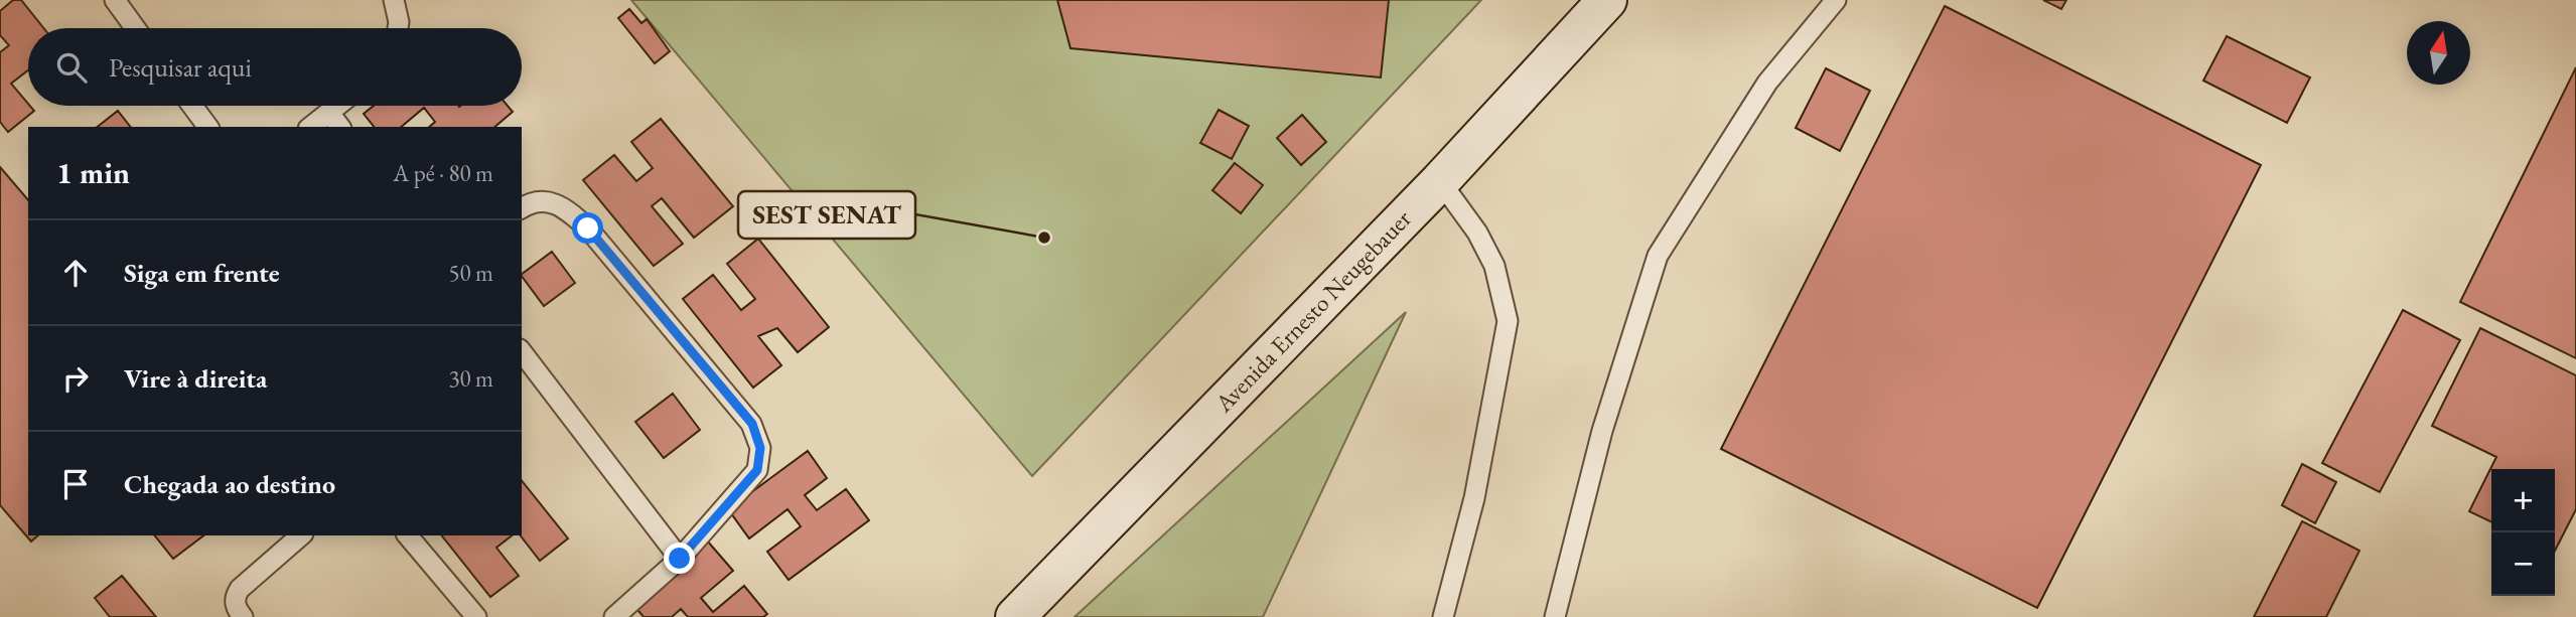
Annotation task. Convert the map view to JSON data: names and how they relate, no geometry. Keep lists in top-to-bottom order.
{
  "streets": {
    "main road": ["Avenida Ernesto Neugebauer"]
  },
  "places": ["SEST SENAT"],
  "north": "top",
  "page": {
    "search": "Pesquisar aqui",
    "heading": ["1 min", "A pé · 80 m"],
    "list": [
      ["Siga em frente", "50 m"],
      ["Vire à direita", "30 m"],
      "Chegada ao destino"
    ],
    "map_buttons": ["+", "−"]
  }
}
